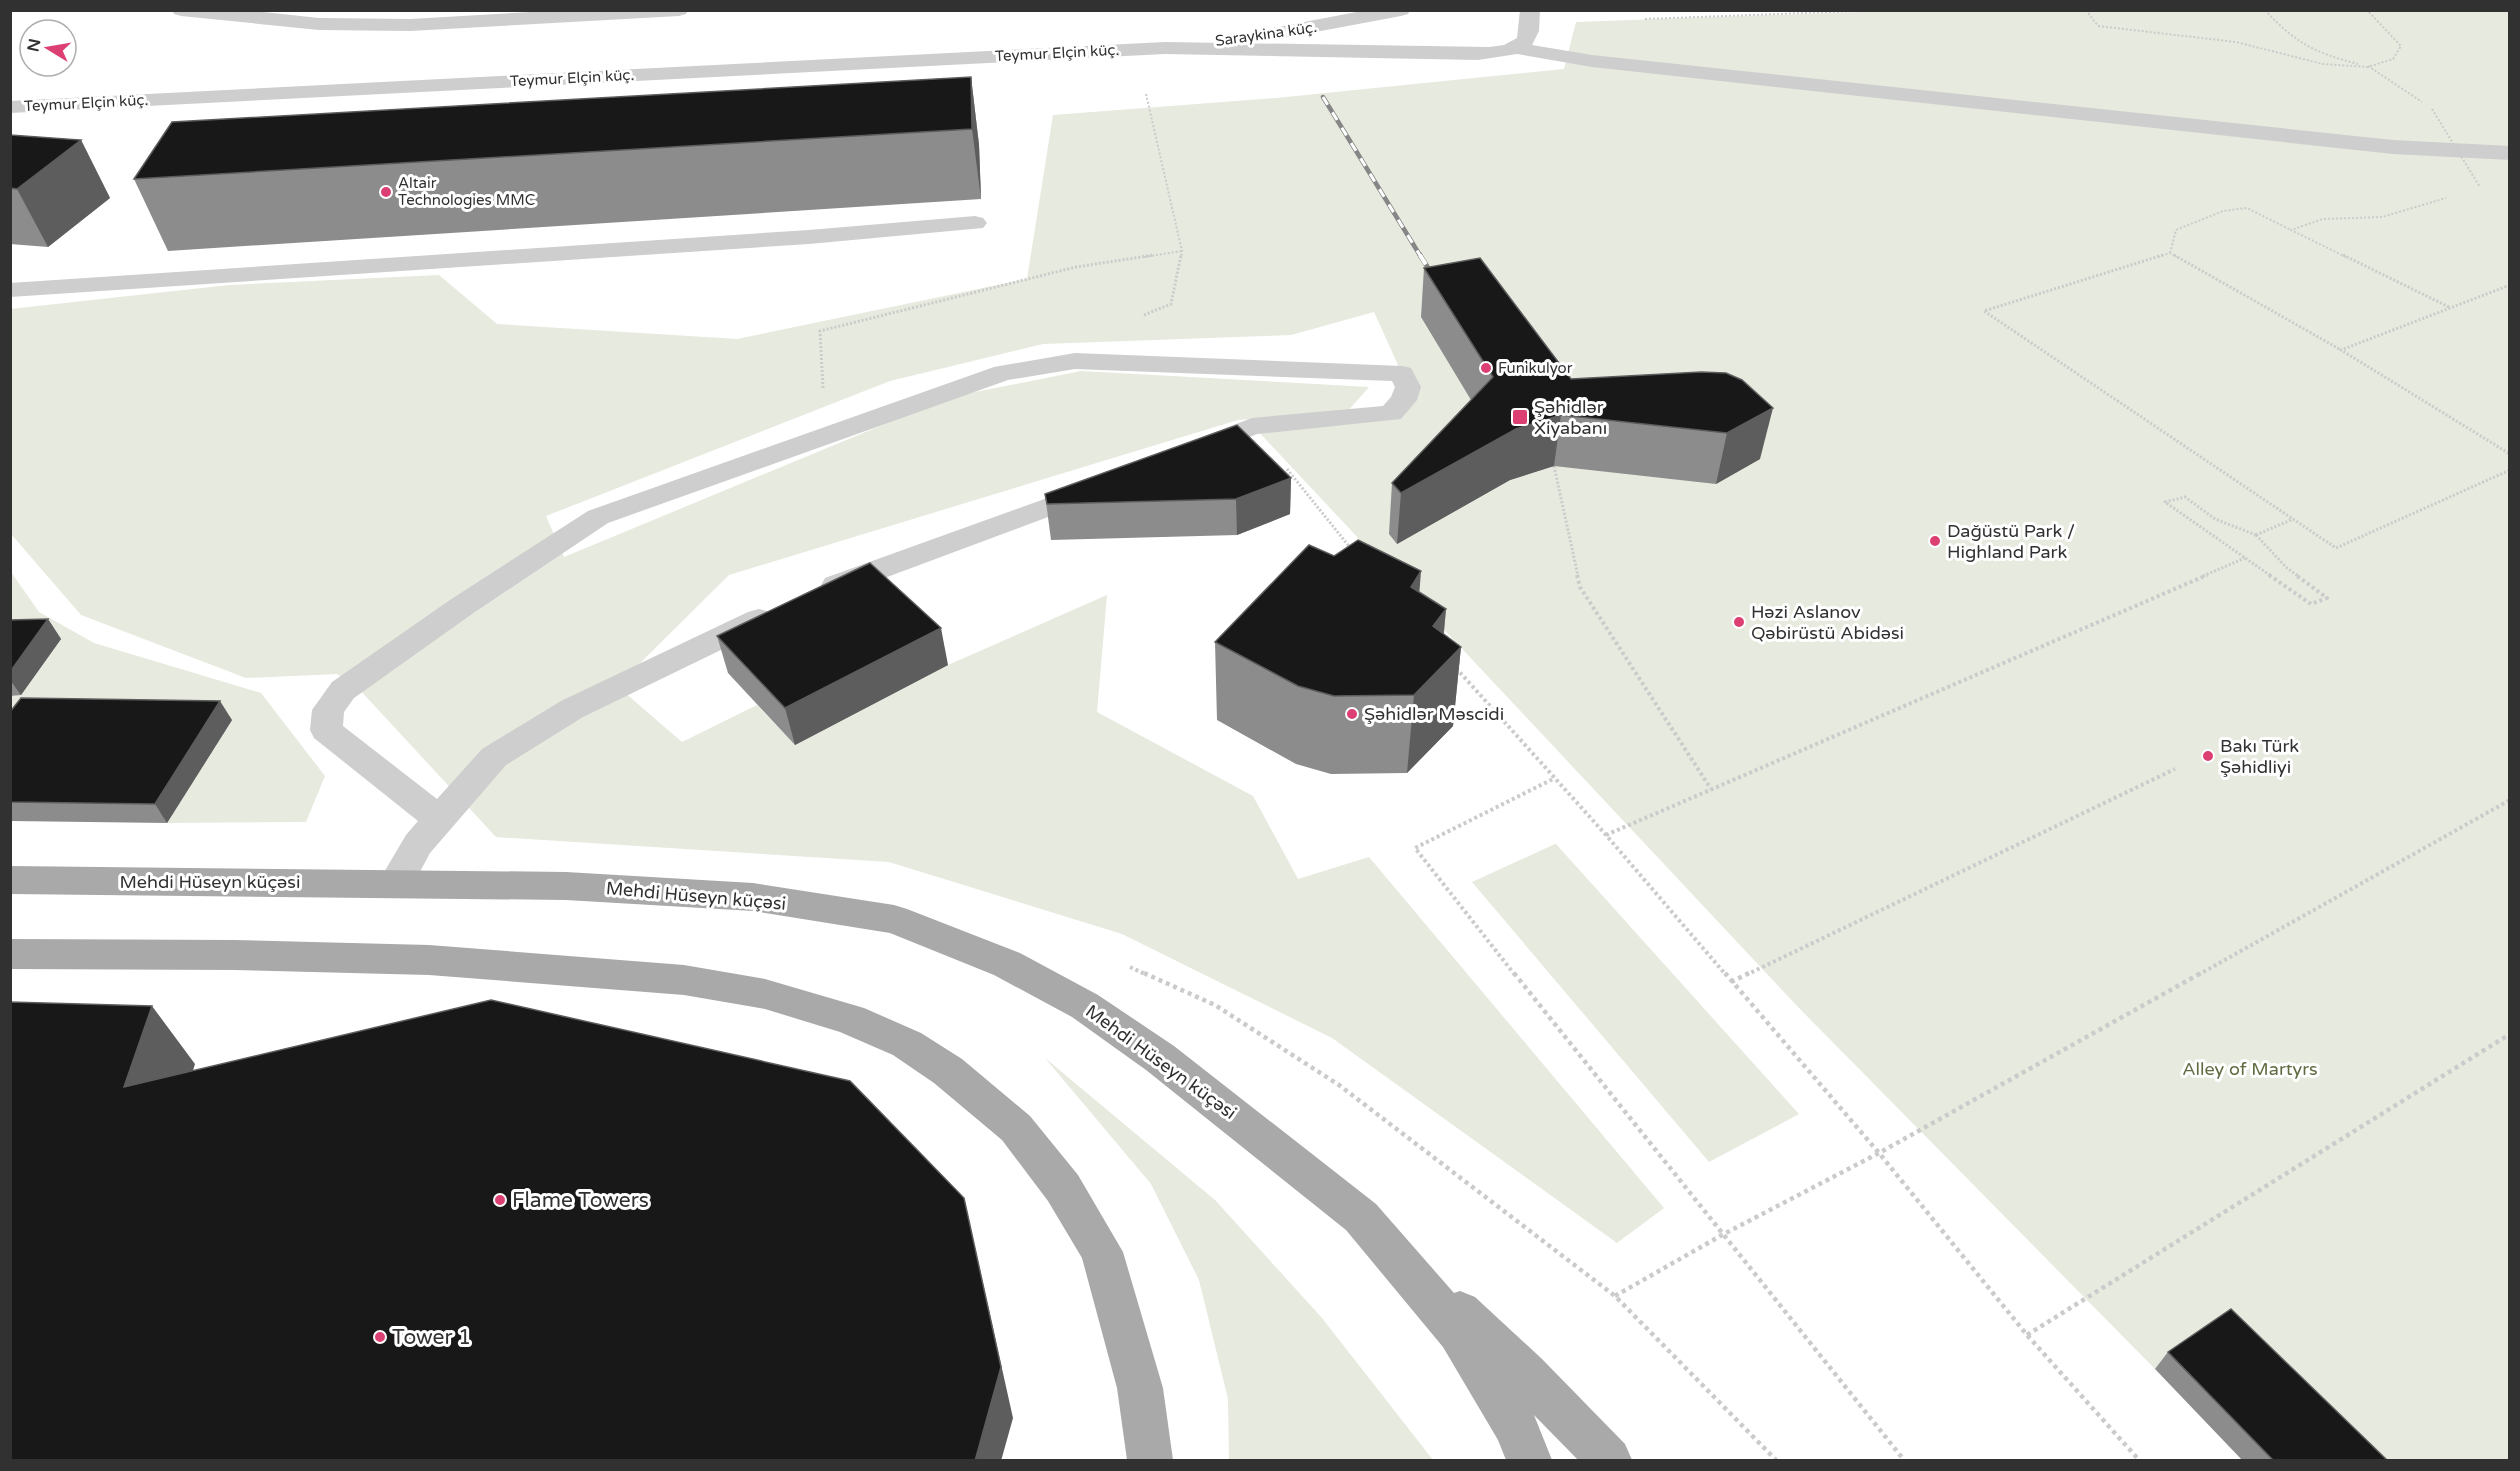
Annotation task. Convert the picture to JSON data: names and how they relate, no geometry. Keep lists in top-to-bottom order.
{
  "streets": {
    "main road": ["Mehdi Hüseyn küçəsi"],
    "street": ["Saraykina küç.", "Teymur Elçin küç."]
  },
  "crossings": [
    ["Saraykina küç.", "Teymur Elçin küç."]
  ],
  "parks": ["Alley of Martyrs"],
  "places": {
    "other": [
      "Altair Technologies MMC",
      "Funikulyor",
      "Dağüstü Park / Highland Park",
      "Həzi Aslanov Qəbirüstü Abidəsi",
      "Şəhidlər Məscidi",
      "Bakı Türk Şəhidliyi",
      "Flame Towers",
      "Tower 1"
    ],
    "transit": ["Şəhidlər Xiyabanı"]
  },
  "north": "left"
}
